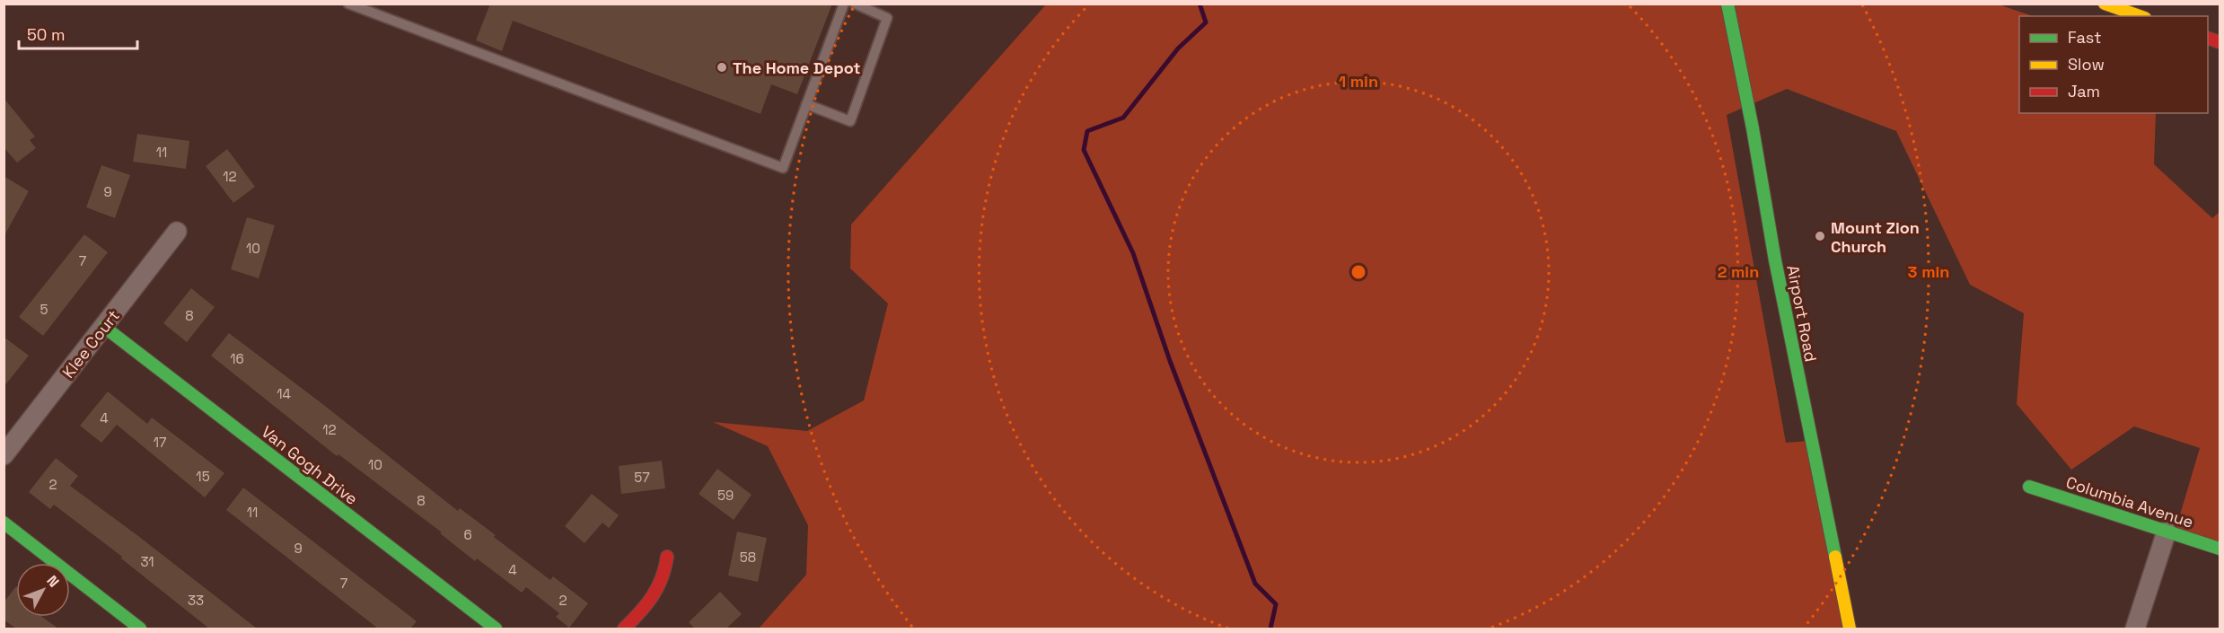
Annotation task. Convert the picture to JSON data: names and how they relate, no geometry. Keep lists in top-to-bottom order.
{
  "streets": {
    "street": [
      "Airport Road",
      "Klee Court",
      "Van Gogh Drive",
      "Columbia Avenue"
    ]
  },
  "crossings": [
    ["Klee Court", "Van Gogh Drive"]
  ],
  "places": ["The Home Depot", "Mount Zion Church"],
  "house_numbers": [
    "11",
    "12",
    "9",
    "10",
    "7",
    "5",
    "8",
    "16",
    "14",
    "4",
    "12",
    "17",
    "10",
    "15",
    "57",
    "2",
    "59",
    "8",
    "11",
    "6",
    "9",
    "58",
    "31",
    "4",
    "7",
    "33",
    "2"
  ],
  "legend": ["Fast", "Slow", "Jam"],
  "scale_bar": "50 m",
  "north": "top right",
  "rings": ["1 min", "2 min", "3 min"]
}
